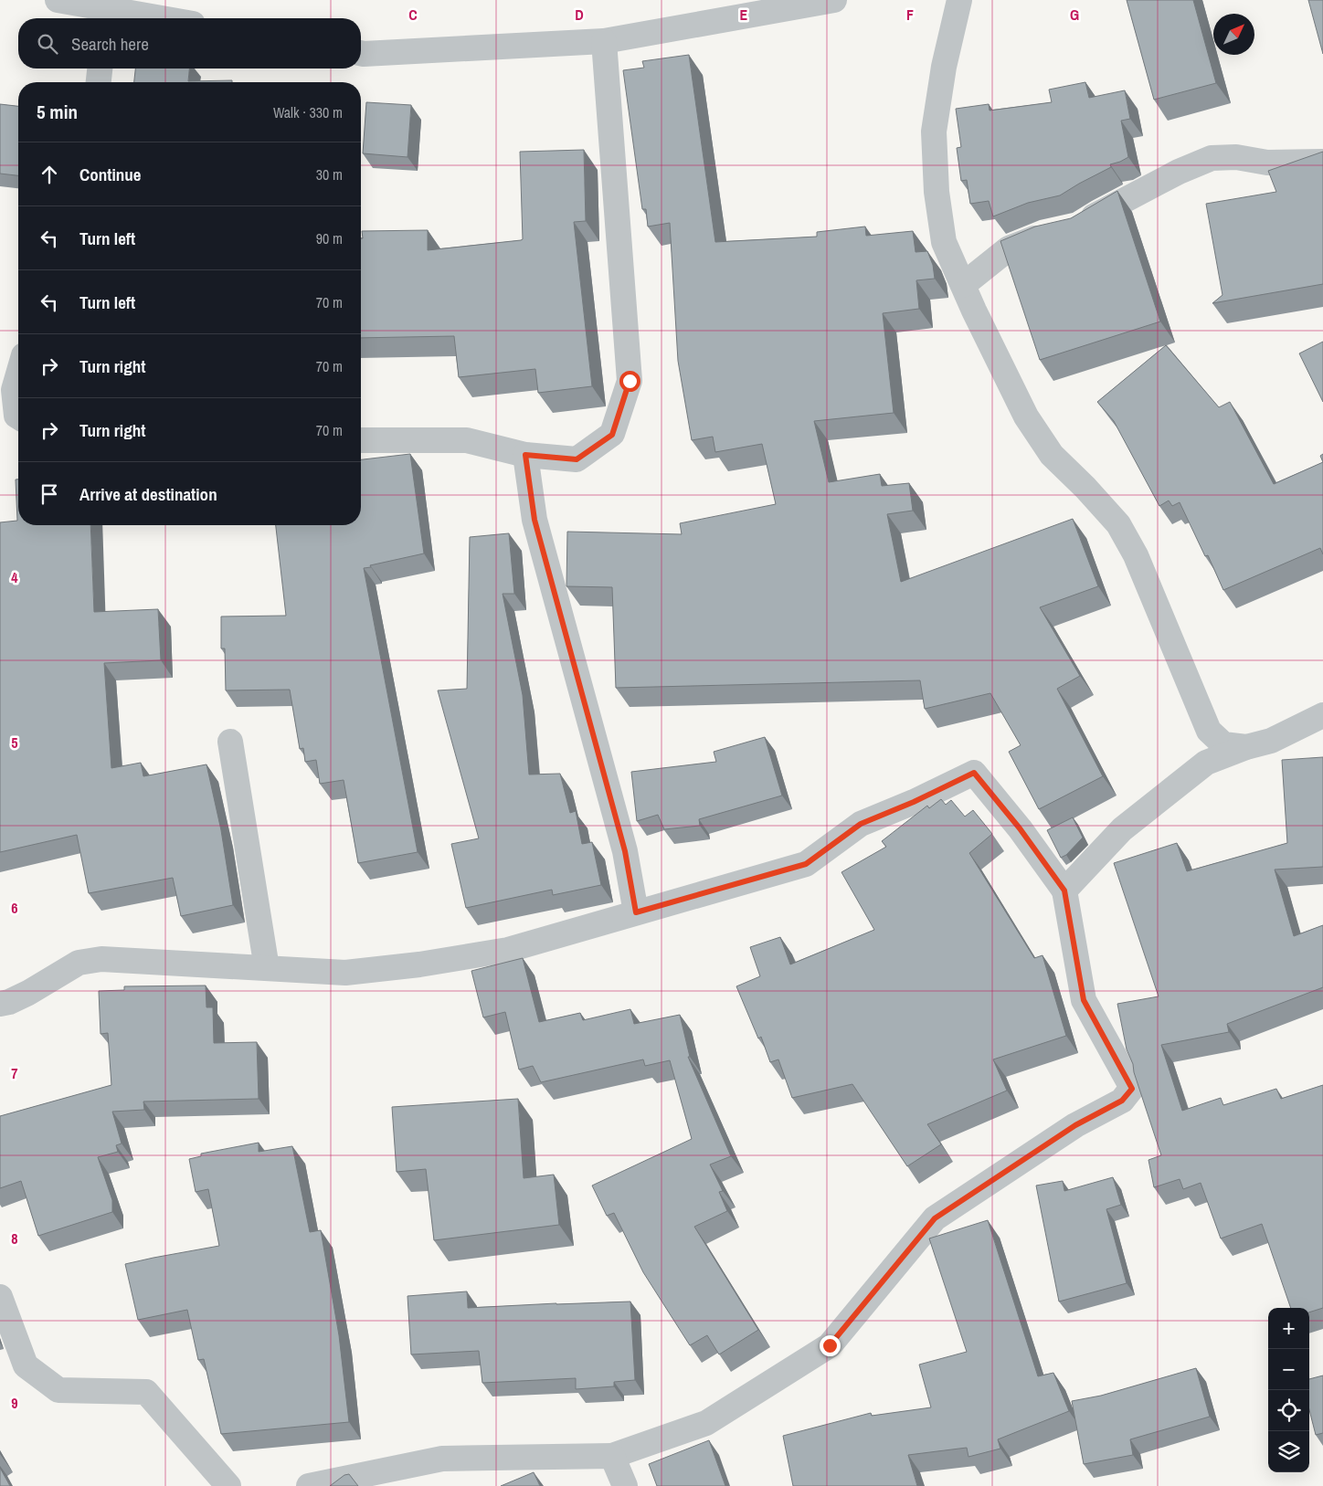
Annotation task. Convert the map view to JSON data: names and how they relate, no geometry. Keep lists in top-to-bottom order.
{
  "north": "top right",
  "page": {
    "search": "Search here",
    "heading": ["5 min", "Walk · 330 m"],
    "list": [
      ["Continue", "30 m"],
      ["Turn left", "90 m"],
      ["Turn left", "70 m"],
      ["Turn right", "70 m"],
      ["Turn right", "70 m"],
      "Arrive at destination"
    ],
    "map_buttons": ["+", "−"]
  },
  "grid": {
    "columns": [
      "C",
      "D",
      "E",
      "F",
      "G"
    ],
    "rows": [
      "4",
      "5",
      "6",
      "7",
      "8",
      "9"
    ]
  }
}
